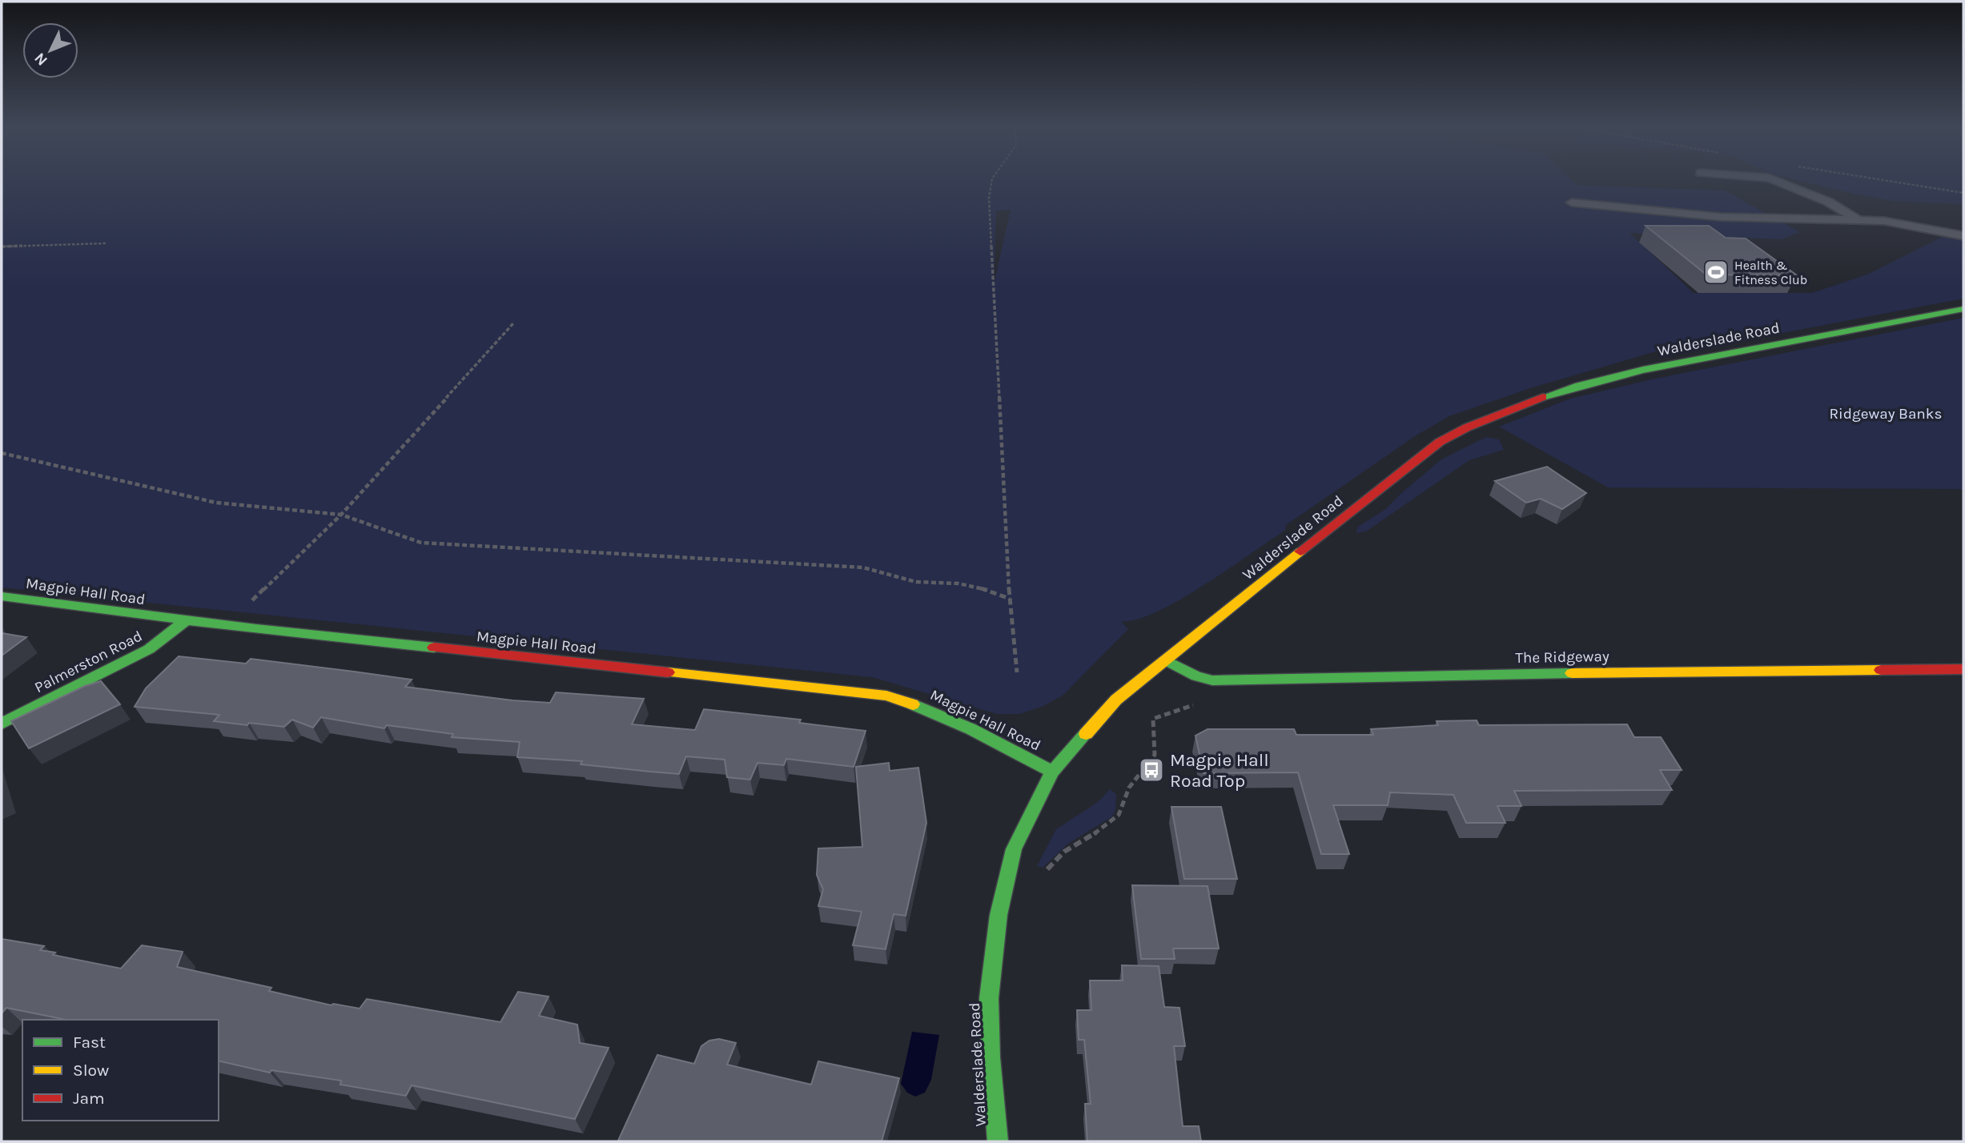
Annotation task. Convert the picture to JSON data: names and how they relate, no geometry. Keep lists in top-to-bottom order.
{
  "streets": {
    "street": [
      "Walderslade Road",
      "Magpie Hall Road",
      "The Ridgeway",
      "Palmerston Road"
    ]
  },
  "crossings": [
    ["Walderslade Road", "Magpie Hall Road"],
    ["Walderslade Road", "The Ridgeway"],
    ["Magpie Hall Road", "Palmerston Road"]
  ],
  "parks": ["Ridgeway Banks"],
  "places": {
    "sports": ["Health & Fitness Club"],
    "bus stop": ["Magpie Hall Road Top"]
  },
  "legend": ["Fast", "Slow", "Jam"],
  "north": "bottom left"
}
